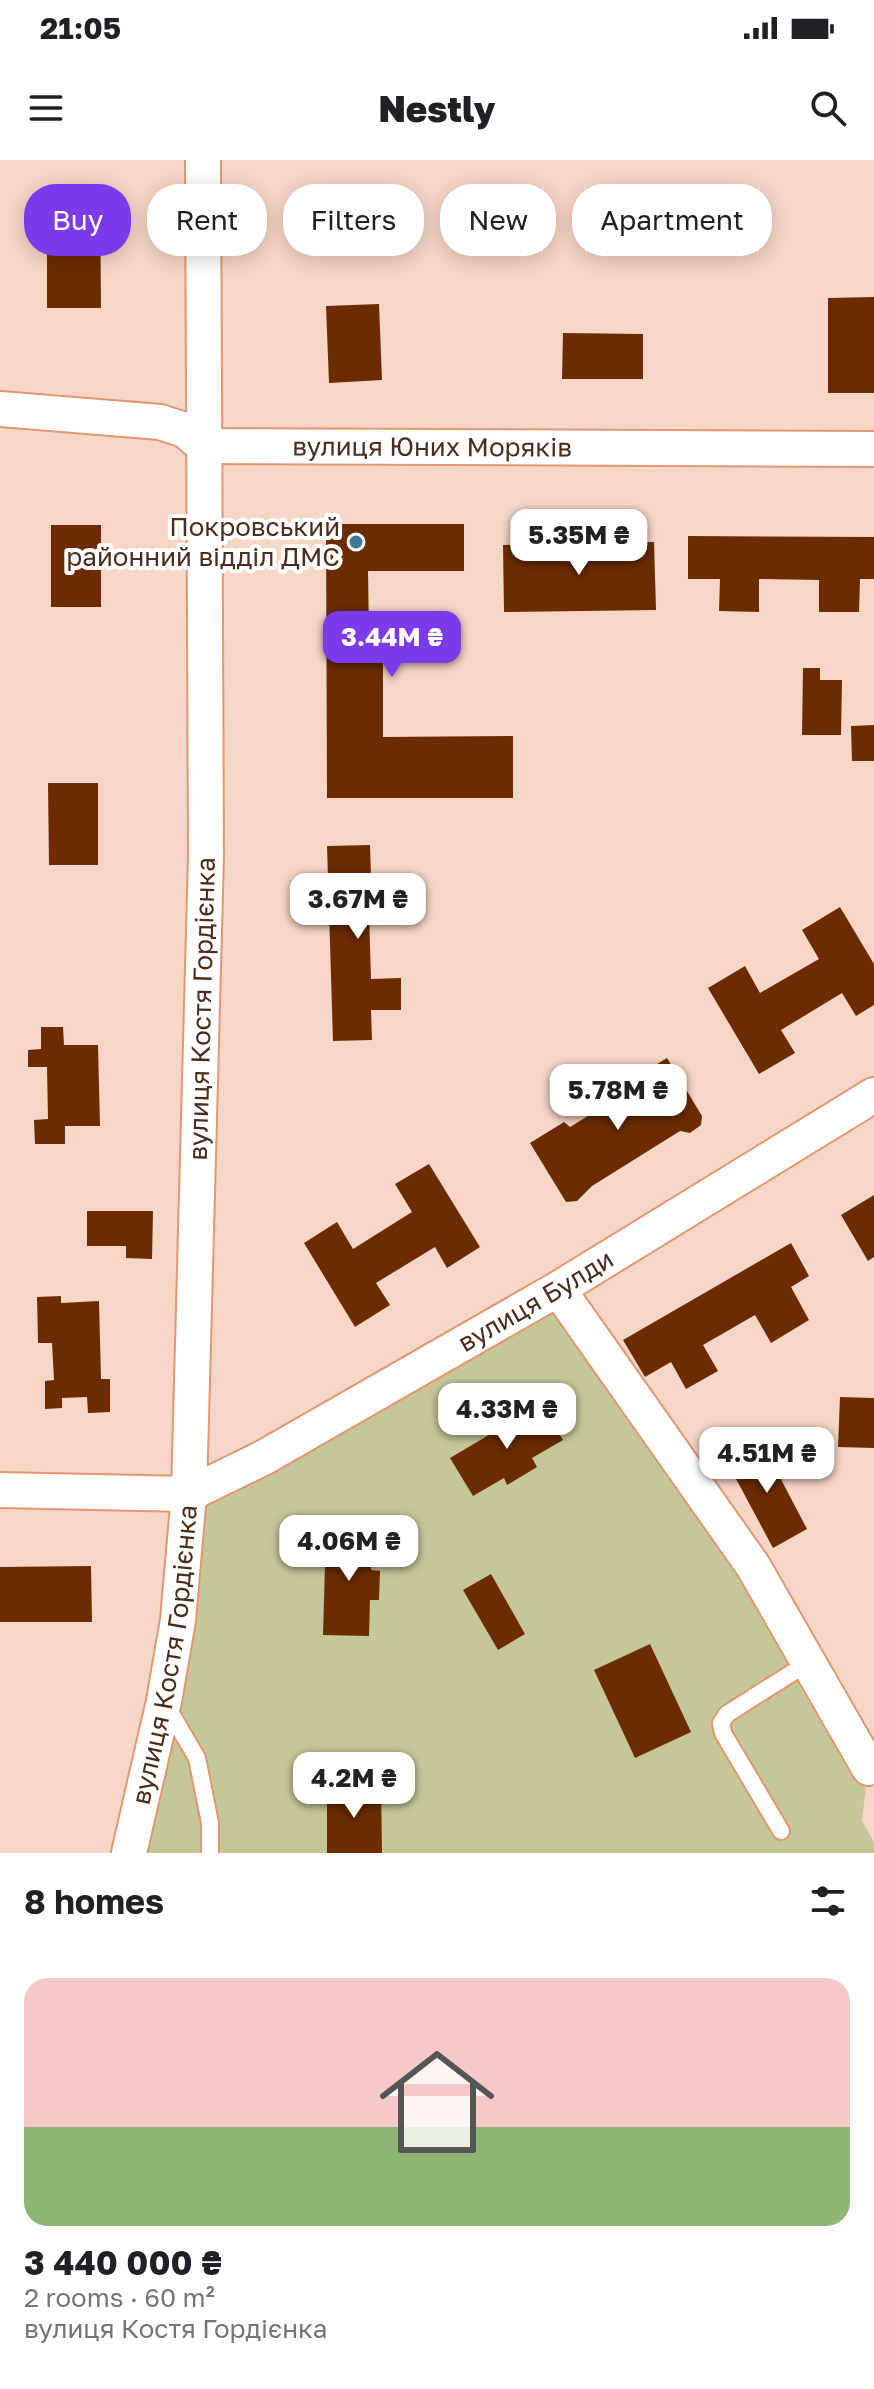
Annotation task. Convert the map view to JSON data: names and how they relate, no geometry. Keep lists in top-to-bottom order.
{
  "streets": {
    "street": ["вулиця Юних Моряків", "вулиця Костя Гордієнка", "вулиця Булди"]
  },
  "crossings": [
    ["вулиця Юних Моряків", "вулиця Костя Гордієнка"],
    ["вулиця Костя Гордієнка", "вулиця Булди"]
  ],
  "places": ["Покровський районний відділ ДМС"],
  "page": {
    "status": "21:05",
    "header": "Nestly",
    "chip": [
      "Buy",
      "Rent",
      "Filters",
      "New",
      "Apartment"
    ],
    "price": [
      "5.35M ₴",
      "3.44M ₴",
      "3.67M ₴",
      "5.78M ₴",
      "4.33M ₴",
      "4.51M ₴",
      "4.06M ₴",
      "4.2M ₴"
    ],
    "heading": "8 homes",
    "list": [
      {
        "name": "3 440 000 ₴",
        "note": "2 rooms · 60 m² · вулиця Костя Гордієнка"
      }
    ]
  }
}
